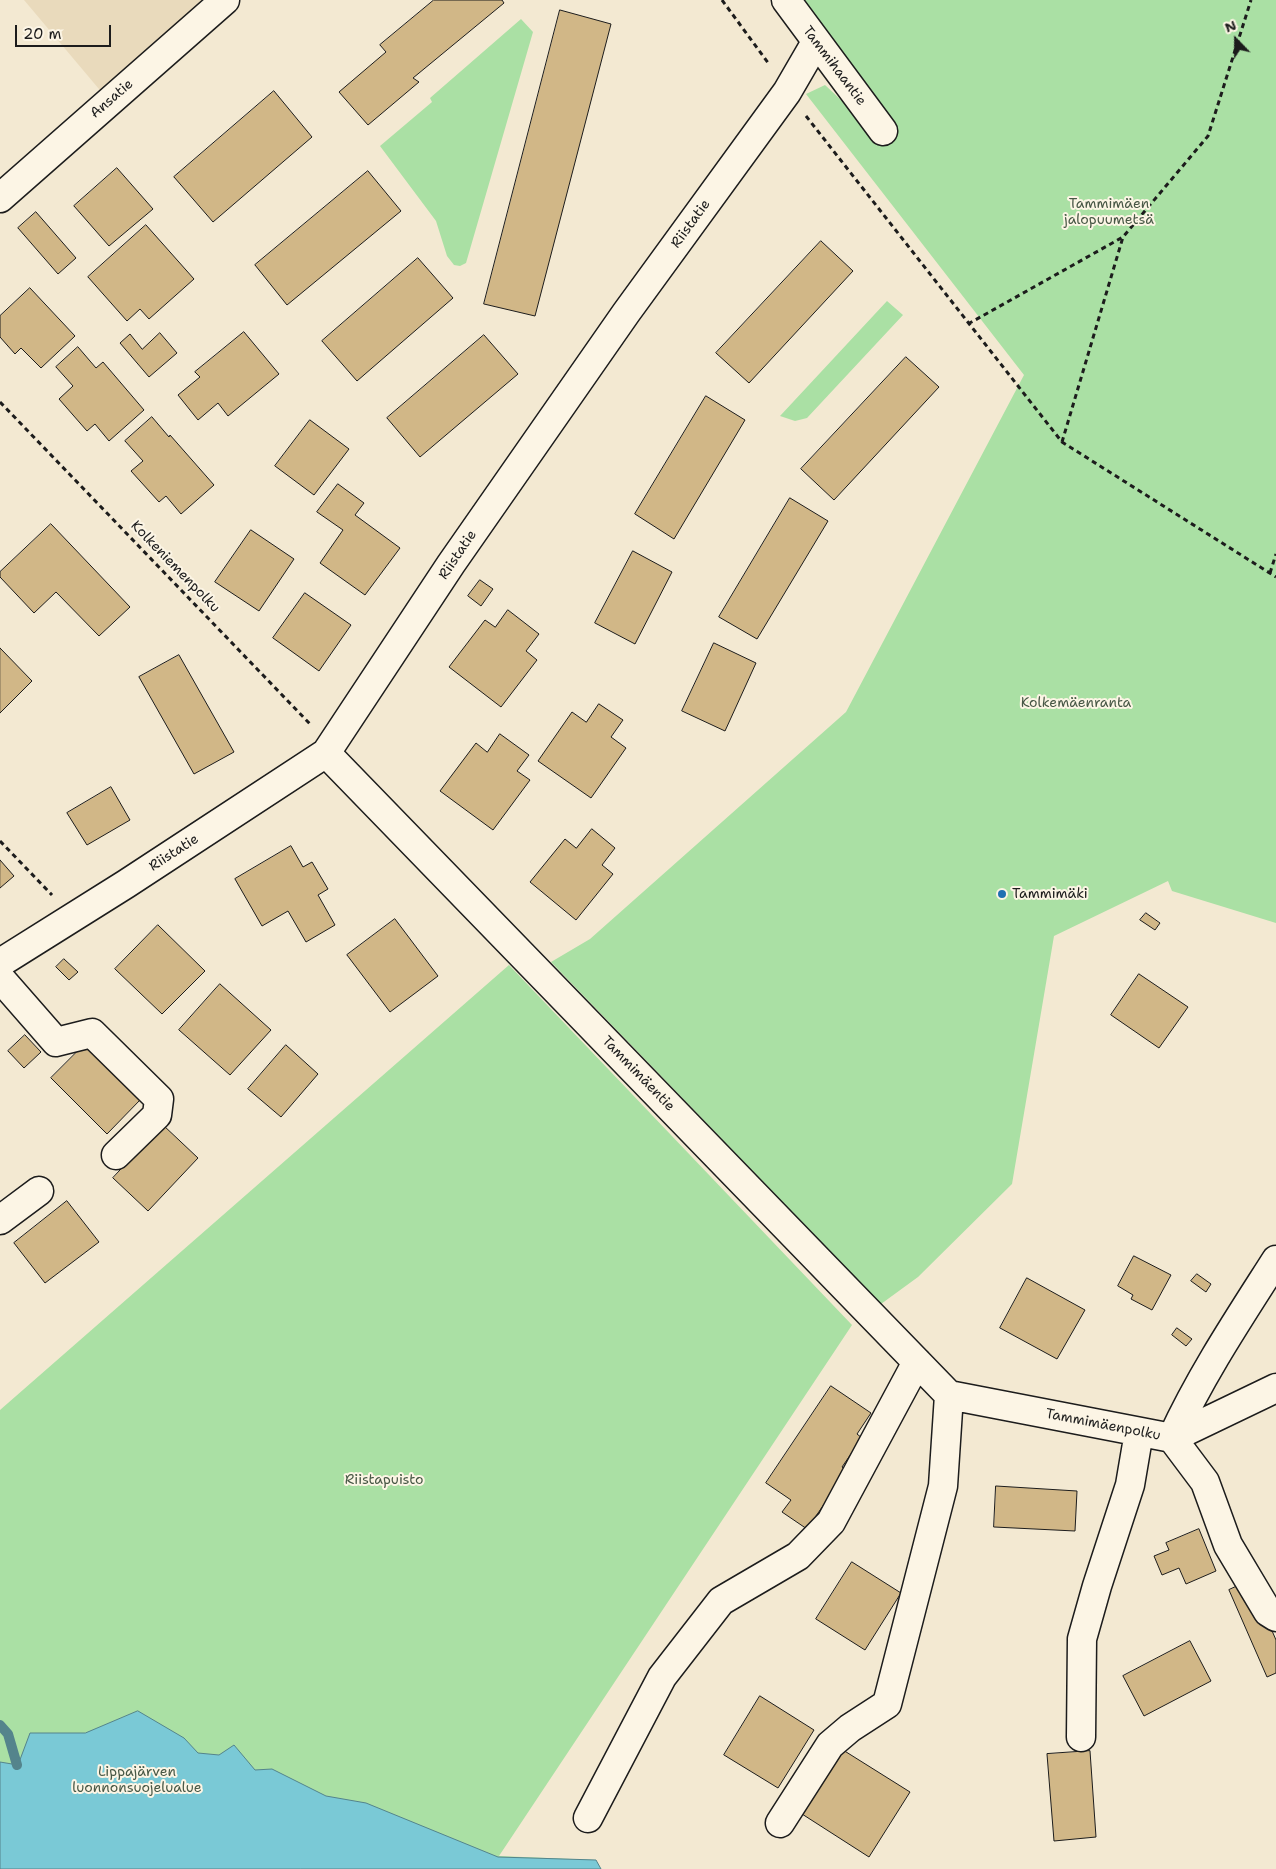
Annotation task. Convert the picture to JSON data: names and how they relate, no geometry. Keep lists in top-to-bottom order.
{
  "streets": {
    "street": [
      "Tammihaantie",
      "Ansatie",
      "Riistatie",
      "Tammimäentie",
      "Tammimäenpolku"
    ],
    "path": ["Kolkeniemenpolku"]
  },
  "crossings": [
    ["Tammihaantie", "Riistatie"],
    ["Riistatie", "Kolkeniemenpolku"],
    ["Riistatie", "Tammimäentie"],
    ["Kolkeniemenpolku", "Tammimäentie"],
    ["Tammimäentie", "Tammimäenpolku"]
  ],
  "parks": [
    "Tammimäen jalopuumetsä",
    "Kolkemäenranta",
    "Riistapuisto",
    "Lippajärven luonnonsuojelualue"
  ],
  "places": ["Tammimäki"],
  "scale_bar": "20 m",
  "north": "top"
}
